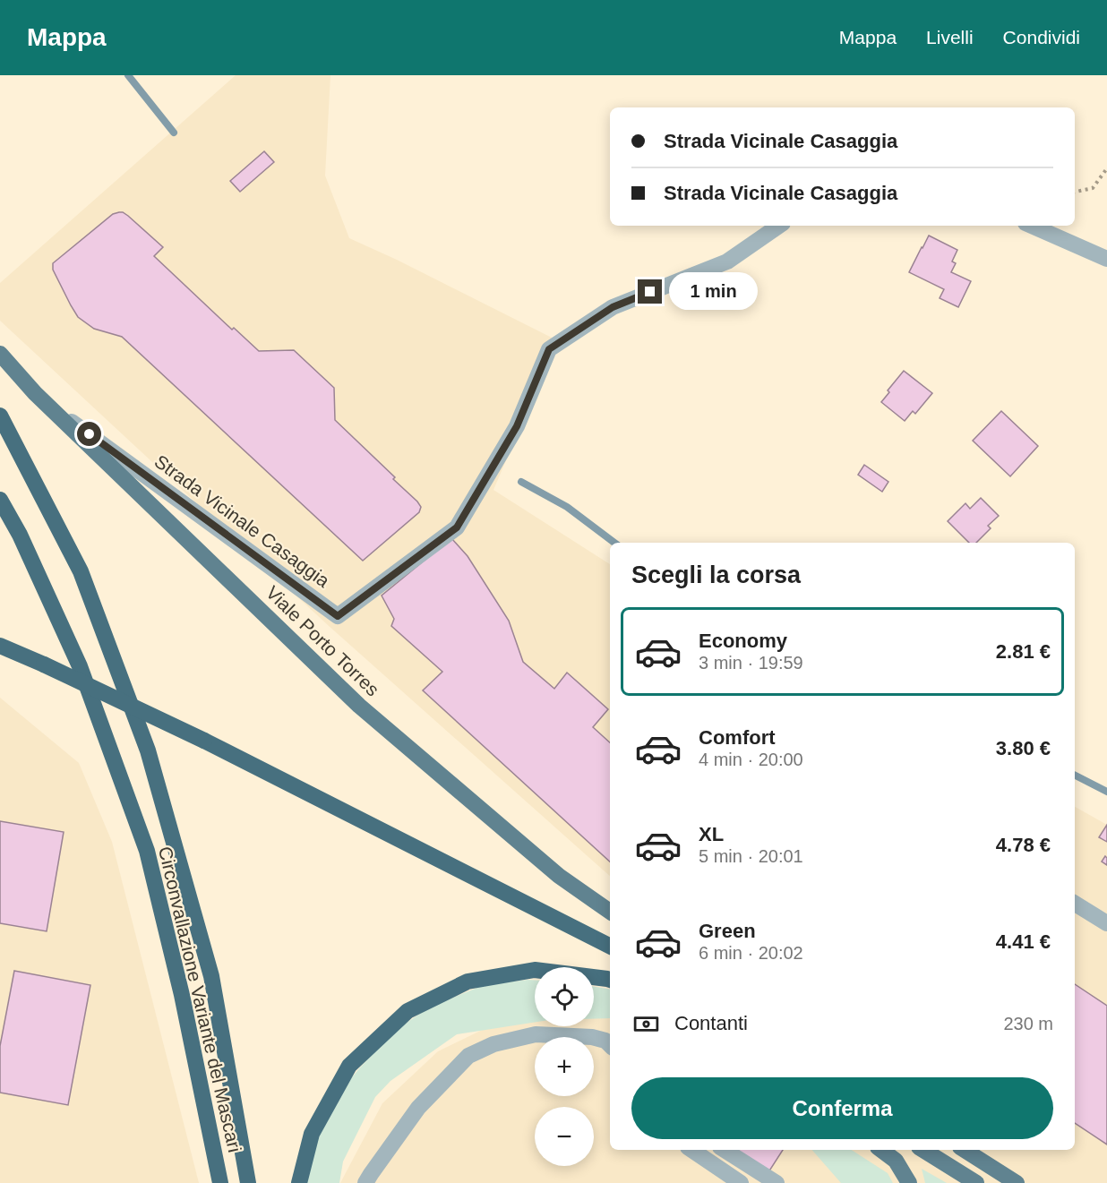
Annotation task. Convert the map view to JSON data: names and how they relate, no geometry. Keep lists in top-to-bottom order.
{
  "streets": {
    "highway": ["Circonvallazione Variante del Mascari"],
    "main road": ["Viale Porto Torres"],
    "street": ["Strada Vicinale Casaggia"]
  },
  "crossings": [
    ["Strada Vicinale Casaggia", "Viale Porto Torres"]
  ],
  "page": {
    "header": "Mappa",
    "nav": ["Mappa", "Livelli", "Condividi"],
    "banner": ["Strada Vicinale Casaggia", "Strada Vicinale Casaggia"],
    "bubble": "1 min",
    "heading": "Scegli la corsa",
    "list": [
      {
        "name": "Economy",
        "note": "3 min · 19:59",
        "value": "2.81 €"
      },
      {
        "name": "Comfort",
        "note": "4 min · 20:00",
        "value": "3.80 €"
      },
      {
        "name": "XL",
        "note": "5 min · 20:01",
        "value": "4.78 €"
      },
      {
        "name": "Green",
        "note": "6 min · 20:02",
        "value": "4.41 €"
      }
    ],
    "map_buttons": ["+", "−"],
    "pay": ["Contanti", "230 m"],
    "buttons": "Conferma"
  }
}
